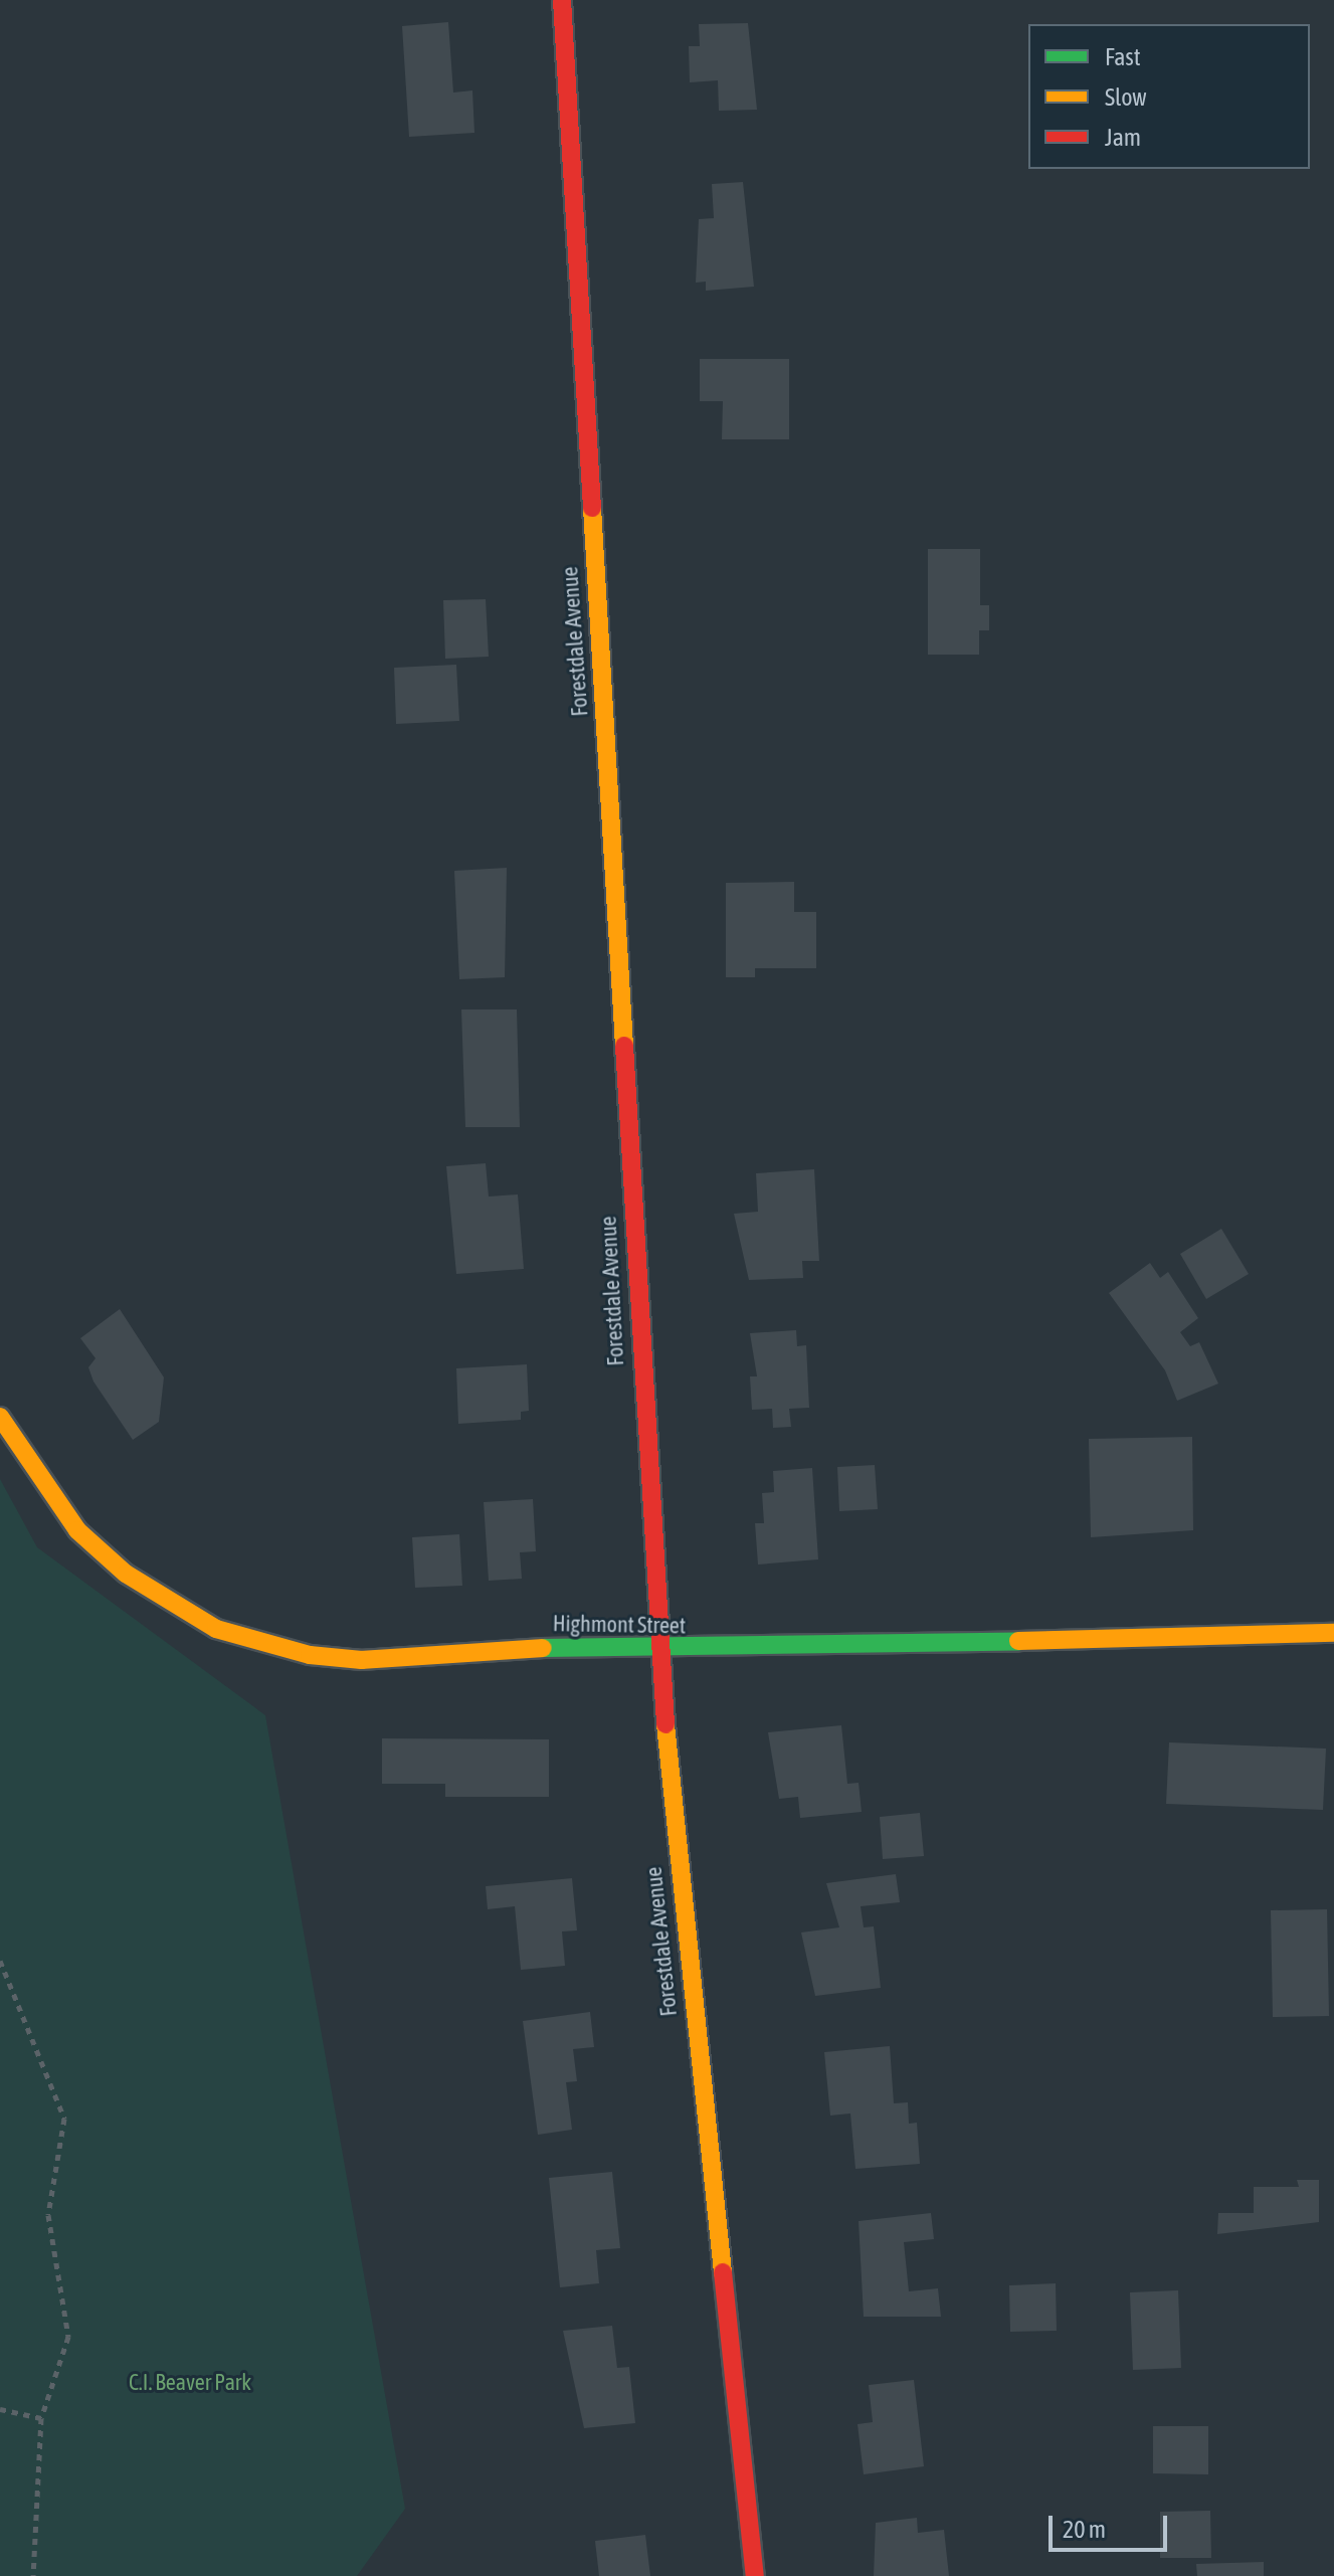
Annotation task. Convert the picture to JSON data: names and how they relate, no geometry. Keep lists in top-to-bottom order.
{
  "streets": {
    "street": ["Forestdale Avenue", "Highmont Street"]
  },
  "crossings": [
    ["Forestdale Avenue", "Highmont Street"]
  ],
  "parks": ["C.I. Beaver Park"],
  "legend": ["Fast", "Slow", "Jam"],
  "scale_bar": "20 m"
}
